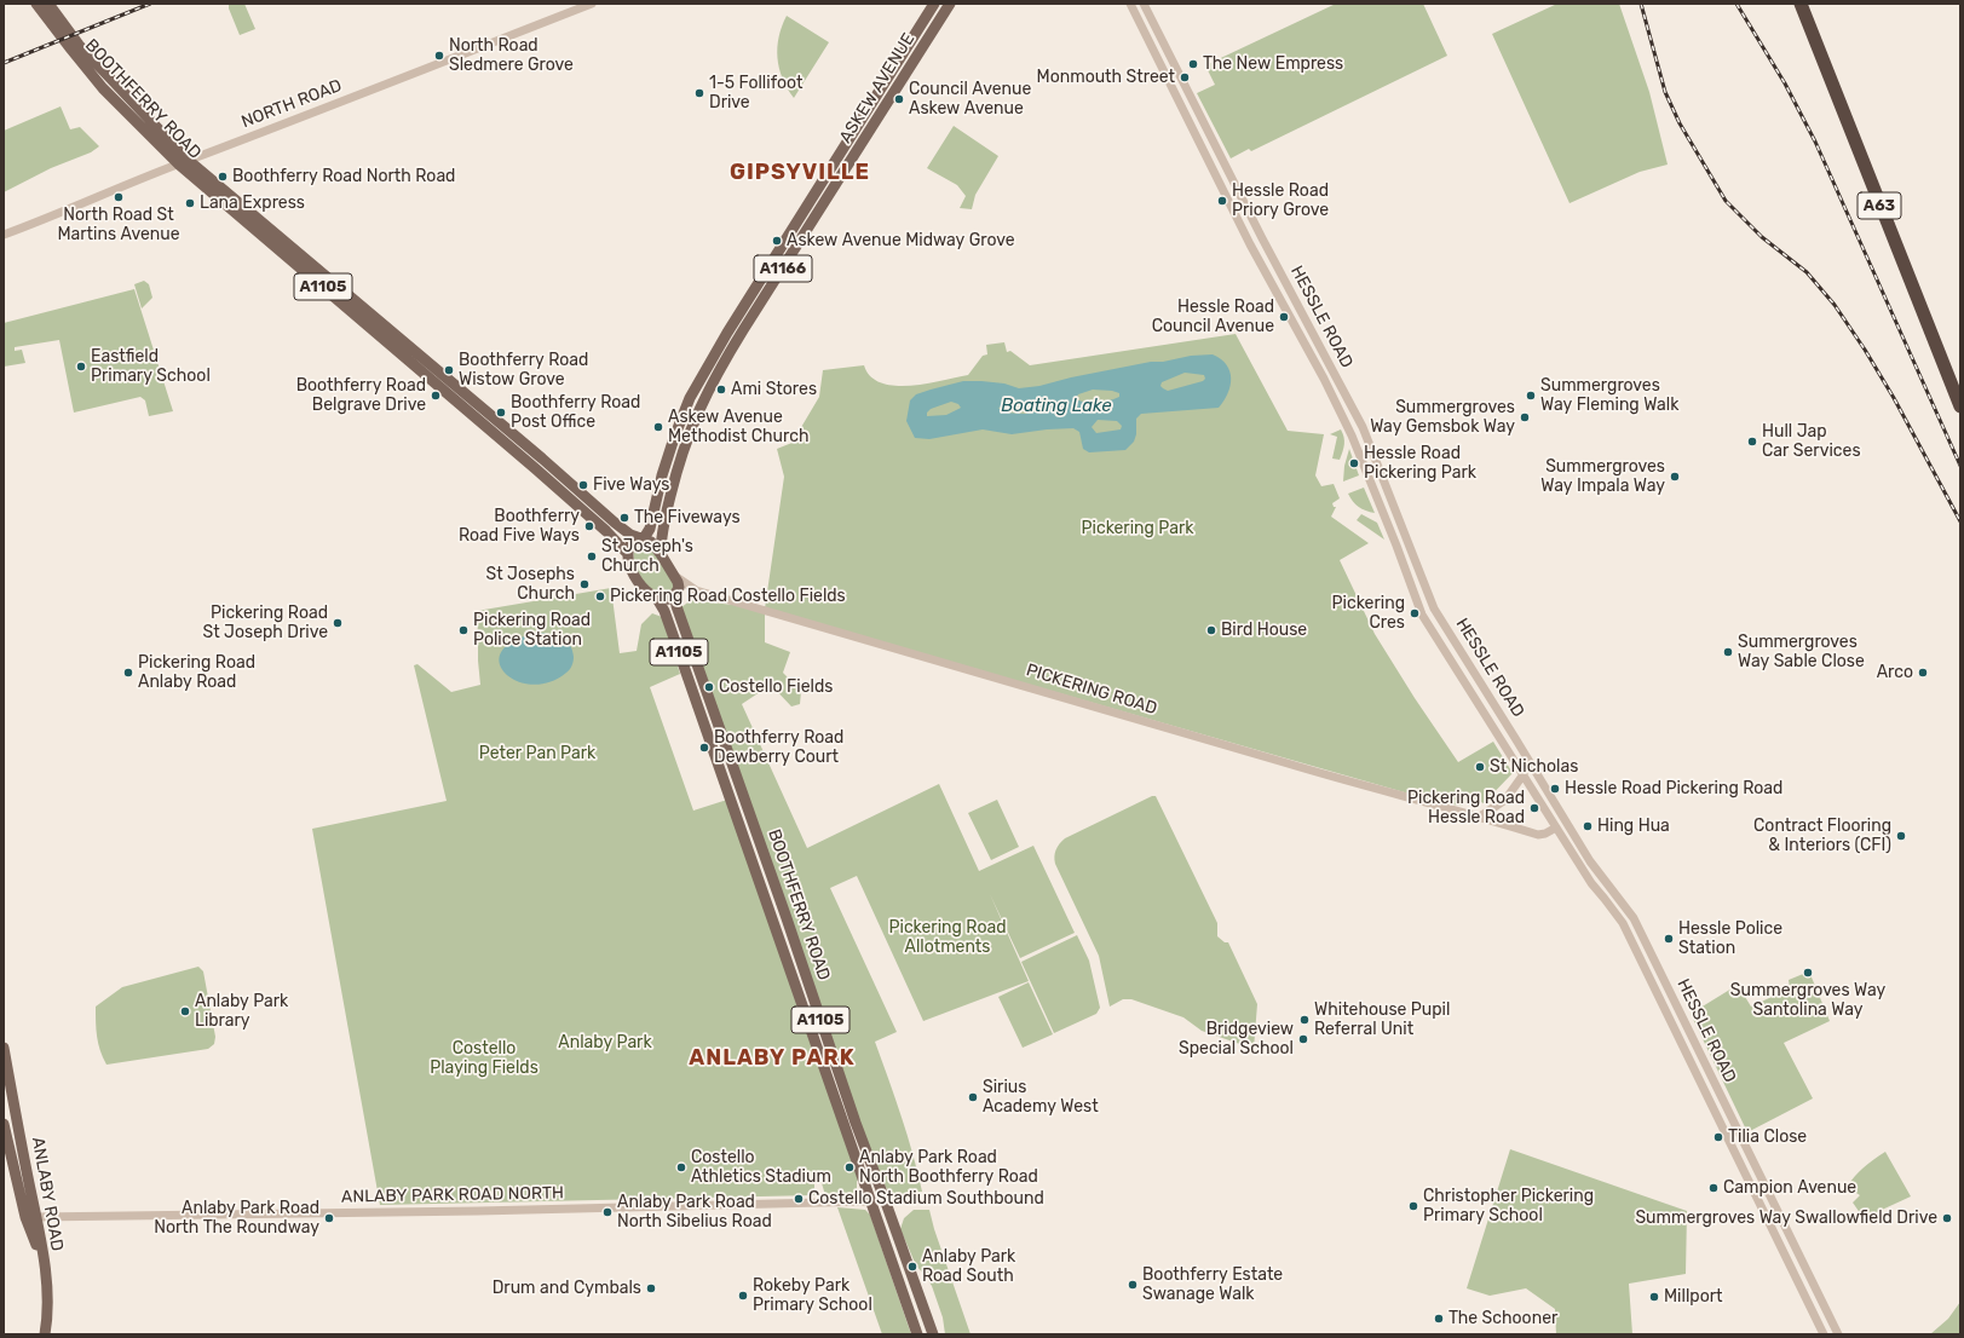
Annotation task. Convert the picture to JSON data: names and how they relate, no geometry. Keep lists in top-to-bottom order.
{
  "streets": {
    "highway": ["A63"],
    "main road": [
      "ASKEW AVENUE",
      "BOOTHFERRY ROAD",
      "A1166",
      "A1105",
      "ANLABY ROAD"
    ],
    "street": [
      "NORTH ROAD",
      "HESSLE ROAD",
      "PICKERING ROAD",
      "ANLABY PARK ROAD NORTH"
    ]
  },
  "crossings": [
    ["ASKEW AVENUE", "BOOTHFERRY ROAD"],
    ["ASKEW AVENUE", "A1105"],
    ["BOOTHFERRY ROAD", "NORTH ROAD"],
    ["BOOTHFERRY ROAD", "A1105"],
    ["BOOTHFERRY ROAD", "PICKERING ROAD"],
    ["BOOTHFERRY ROAD", "ANLABY PARK ROAD NORTH"],
    ["A1105", "PICKERING ROAD"],
    ["HESSLE ROAD", "PICKERING ROAD"],
    ["ANLABY ROAD", "ANLABY PARK ROAD NORTH"]
  ],
  "districts": ["GIPSYVILLE", "ANLABY PARK"],
  "water": ["Boating Lake"],
  "parks": [
    "Pickering Park",
    "Peter Pan Park",
    "Pickering Road Allotments",
    "Anlaby Park",
    "Costello Playing Fields"
  ],
  "places": [
    "North Road Sledmere Grove",
    "The New Empress",
    "Monmouth Street",
    "1-5 Follifoot Drive",
    "Council Avenue Askew Avenue",
    "Boothferry Road North Road",
    "North Road St Martins Avenue",
    "Hessle Road Priory Grove",
    "Lana Express",
    "Askew Avenue Midway Grove",
    "Hessle Road Council Avenue",
    "Eastfield Primary School",
    "Boothferry Road Wistow Grove",
    "Ami Stores",
    "Boothferry Road Belgrave Drive",
    "Summergroves Way Fleming Walk",
    "Boothferry Road Post Office",
    "Summergroves Way Gemsbok Way",
    "Askew Avenue Methodist Church",
    "Hull Jap Car Services",
    "Hessle Road Pickering Park",
    "Summergroves Way Impala Way",
    "Five Ways",
    "The Fiveways",
    "Boothferry Road Five Ways",
    "St Joseph's Church",
    "St Josephs Church",
    "Pickering Road Costello Fields",
    "Pickering Cres",
    "Pickering Road St Joseph Drive",
    "Pickering Road Police Station",
    "Bird House",
    "Summergroves Way Sable Close",
    "Pickering Road Anlaby Road",
    "Arco",
    "Costello Fields",
    "Boothferry Road Dewberry Court",
    "St Nicholas",
    "Hessle Road Pickering Road",
    "Pickering Road Hessle Road",
    "Hing Hua",
    "Contract Flooring & Interiors (CFI)",
    "Hessle Police Station",
    "Summergroves Way Santolina Way",
    "Anlaby Park Library",
    "Whitehouse Pupil Referral Unit",
    "Bridgeview Special School",
    "Sirius Academy West",
    "Tilia Close",
    "Costello Athletics Stadium",
    "Anlaby Park Road North Boothferry Road",
    "Campion Avenue",
    "Costello Stadium Southbound",
    "Christopher Pickering Primary School",
    "Anlaby Park Road North Sibelius Road",
    "Anlaby Park Road North The Roundway",
    "Summergroves Way Swallowfield Drive",
    "Anlaby Park Road South",
    "Boothferry Estate Swanage Walk",
    "Drum and Cymbals",
    "Rokeby Park Primary School",
    "Millport",
    "The Schooner"
  ]
}
